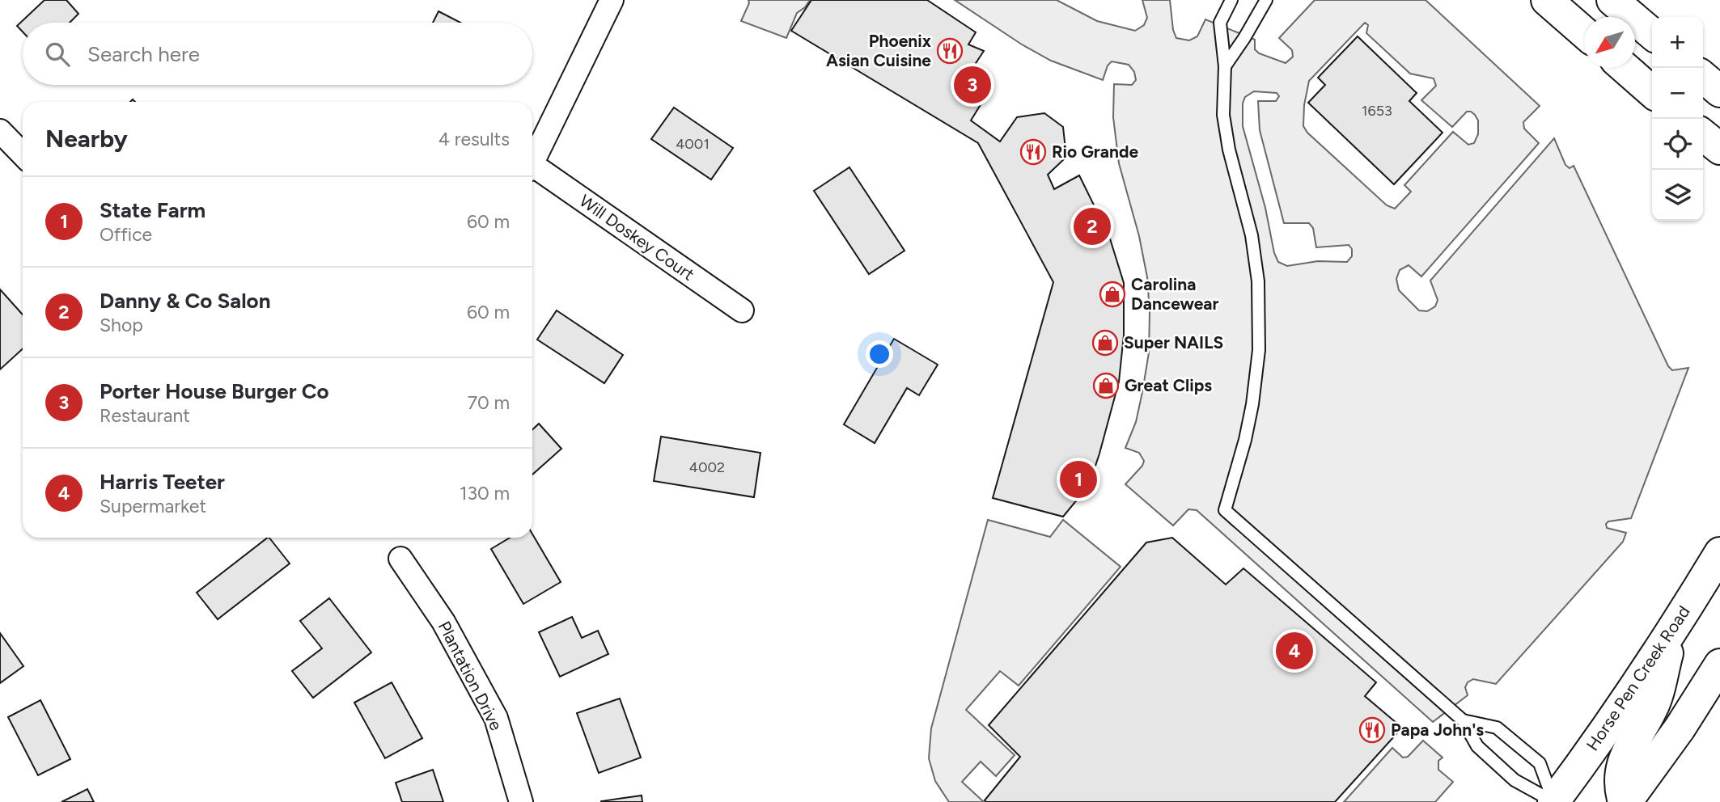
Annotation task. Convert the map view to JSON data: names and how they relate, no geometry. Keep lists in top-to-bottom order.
{
  "streets": {
    "street": ["Will Doskey Court", "Plantation Drive", "Horse Pen Creek Road"]
  },
  "places": {
    "restaurant": ["Phoenix Asian Cuisine", "Rio Grande", "Papa John's"],
    "shop": ["Carolina Dancewear", "Super NAILS", "Great Clips"]
  },
  "house_numbers": ["1653", "4001", "4002"],
  "north": "bottom left",
  "page": {
    "map_buttons": ["+", "−"],
    "search": "Search here",
    "pins": [
      "3",
      "2",
      "1",
      "4"
    ],
    "heading": ["Nearby", "4 results"],
    "list": [
      {
        "mark": "1",
        "name": "State Farm",
        "note": "Office",
        "value": "60 m"
      },
      {
        "mark": "2",
        "name": "Danny & Co Salon",
        "note": "Shop",
        "value": "60 m"
      },
      {
        "mark": "3",
        "name": "Porter House Burger Co",
        "note": "Restaurant",
        "value": "70 m"
      },
      {
        "mark": "4",
        "name": "Harris Teeter",
        "note": "Supermarket",
        "value": "130 m"
      }
    ]
  }
}
